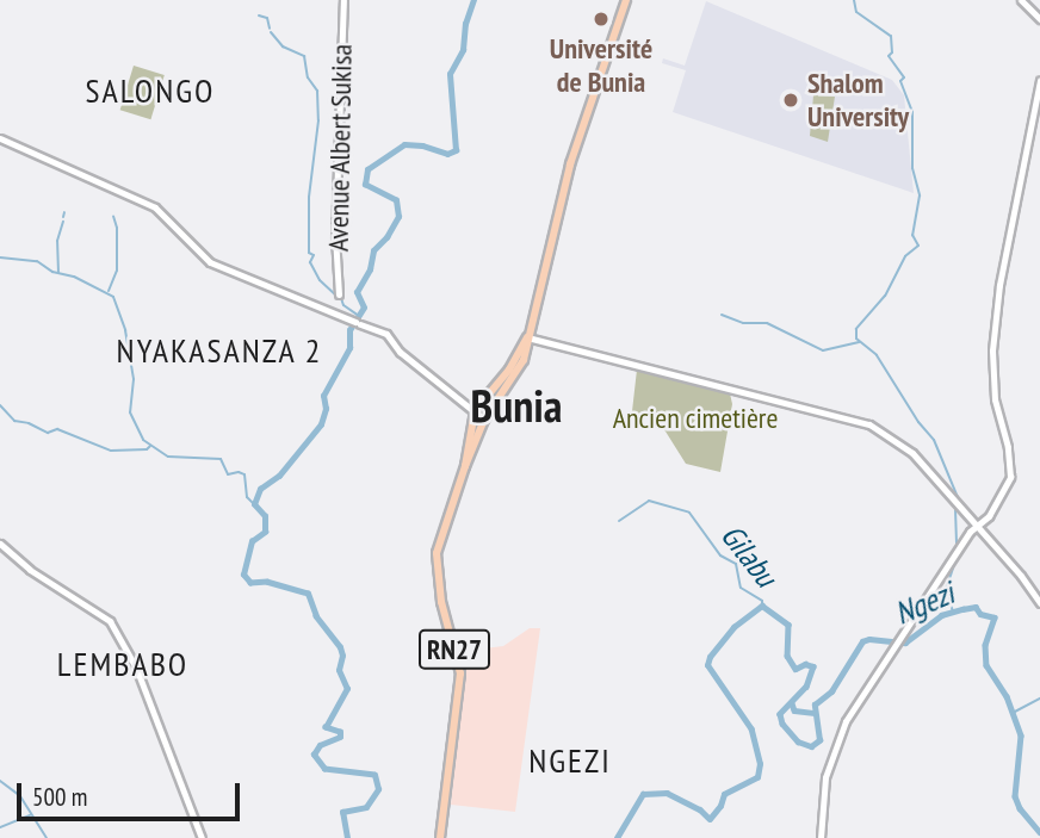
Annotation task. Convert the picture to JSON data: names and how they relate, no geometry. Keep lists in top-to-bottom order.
{
  "streets": {
    "main road": ["RN27"],
    "street": ["Avenue Albert Sukisa"]
  },
  "districts": [
    "SALONGO",
    "NYAKASANZA 2",
    "Bunia",
    "LEMBABO",
    "NGEZI"
  ],
  "water": ["Gilabu", "Ngezi"],
  "parks": ["Ancien cimetière"],
  "places": ["Université de Bunia", "Shalom University"],
  "scale_bar": "500 m"
}
